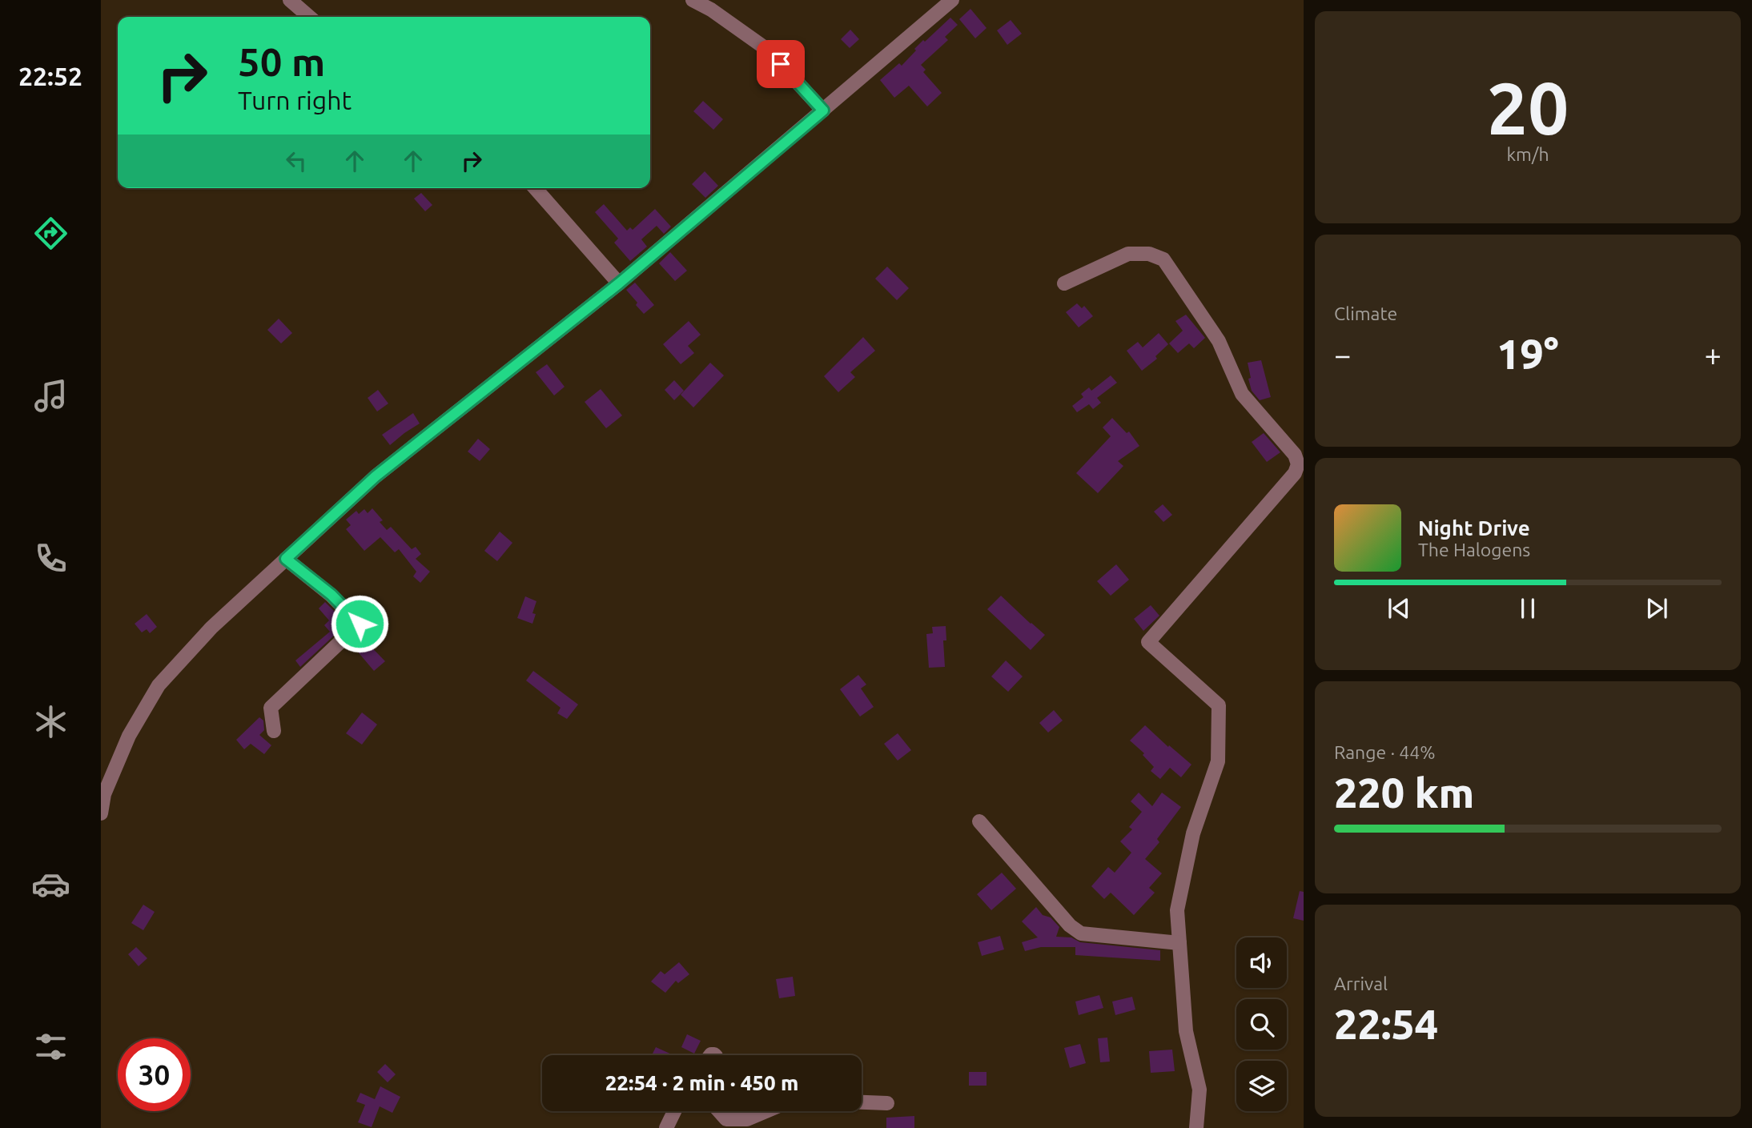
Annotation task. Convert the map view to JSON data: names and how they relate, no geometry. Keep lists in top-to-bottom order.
{
  "page": {
    "tabs": "22:52",
    "tile": [
      ["20", "km/h"],
      "Climate",
      ["Range · 44%", "220 km"],
      ["Arrival", "22:54"]
    ],
    "turn": ["50 m", "Turn right"],
    "heat": ["−", "19°", "+"],
    "song": ["Night Drive", "The Halogens"],
    "limit": "30",
    "trip": "22:54 · 2 min · 450 m"
  }
}
